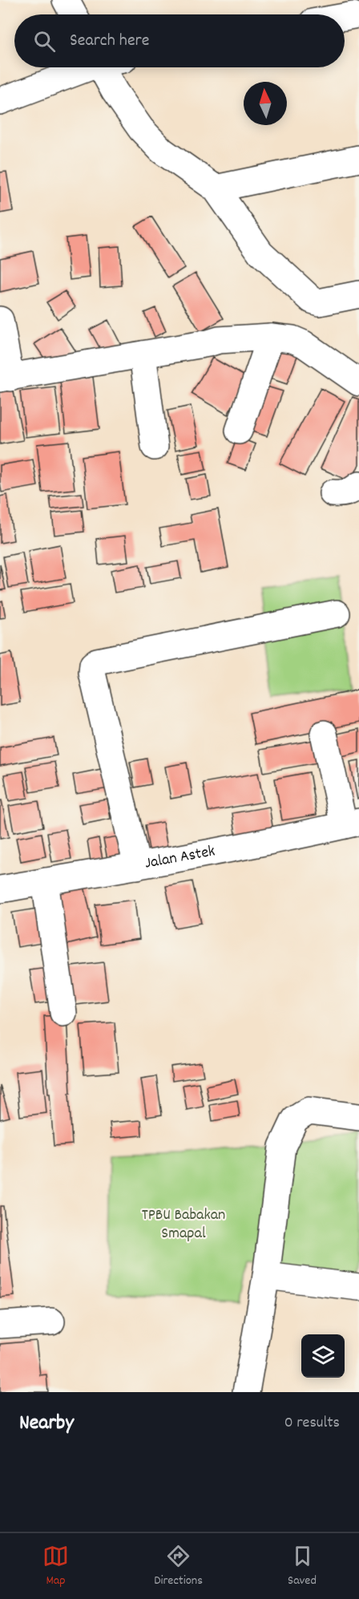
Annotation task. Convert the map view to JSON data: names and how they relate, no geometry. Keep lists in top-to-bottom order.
{
  "streets": {
    "street": ["Jalan Astek"]
  },
  "parks": ["TPBU Babakan Smapal"],
  "north": "top",
  "page": {
    "search": "Search here",
    "heading": ["Nearby", "0 results"],
    "nav": ["Map", "Directions", "Saved"]
  }
}
